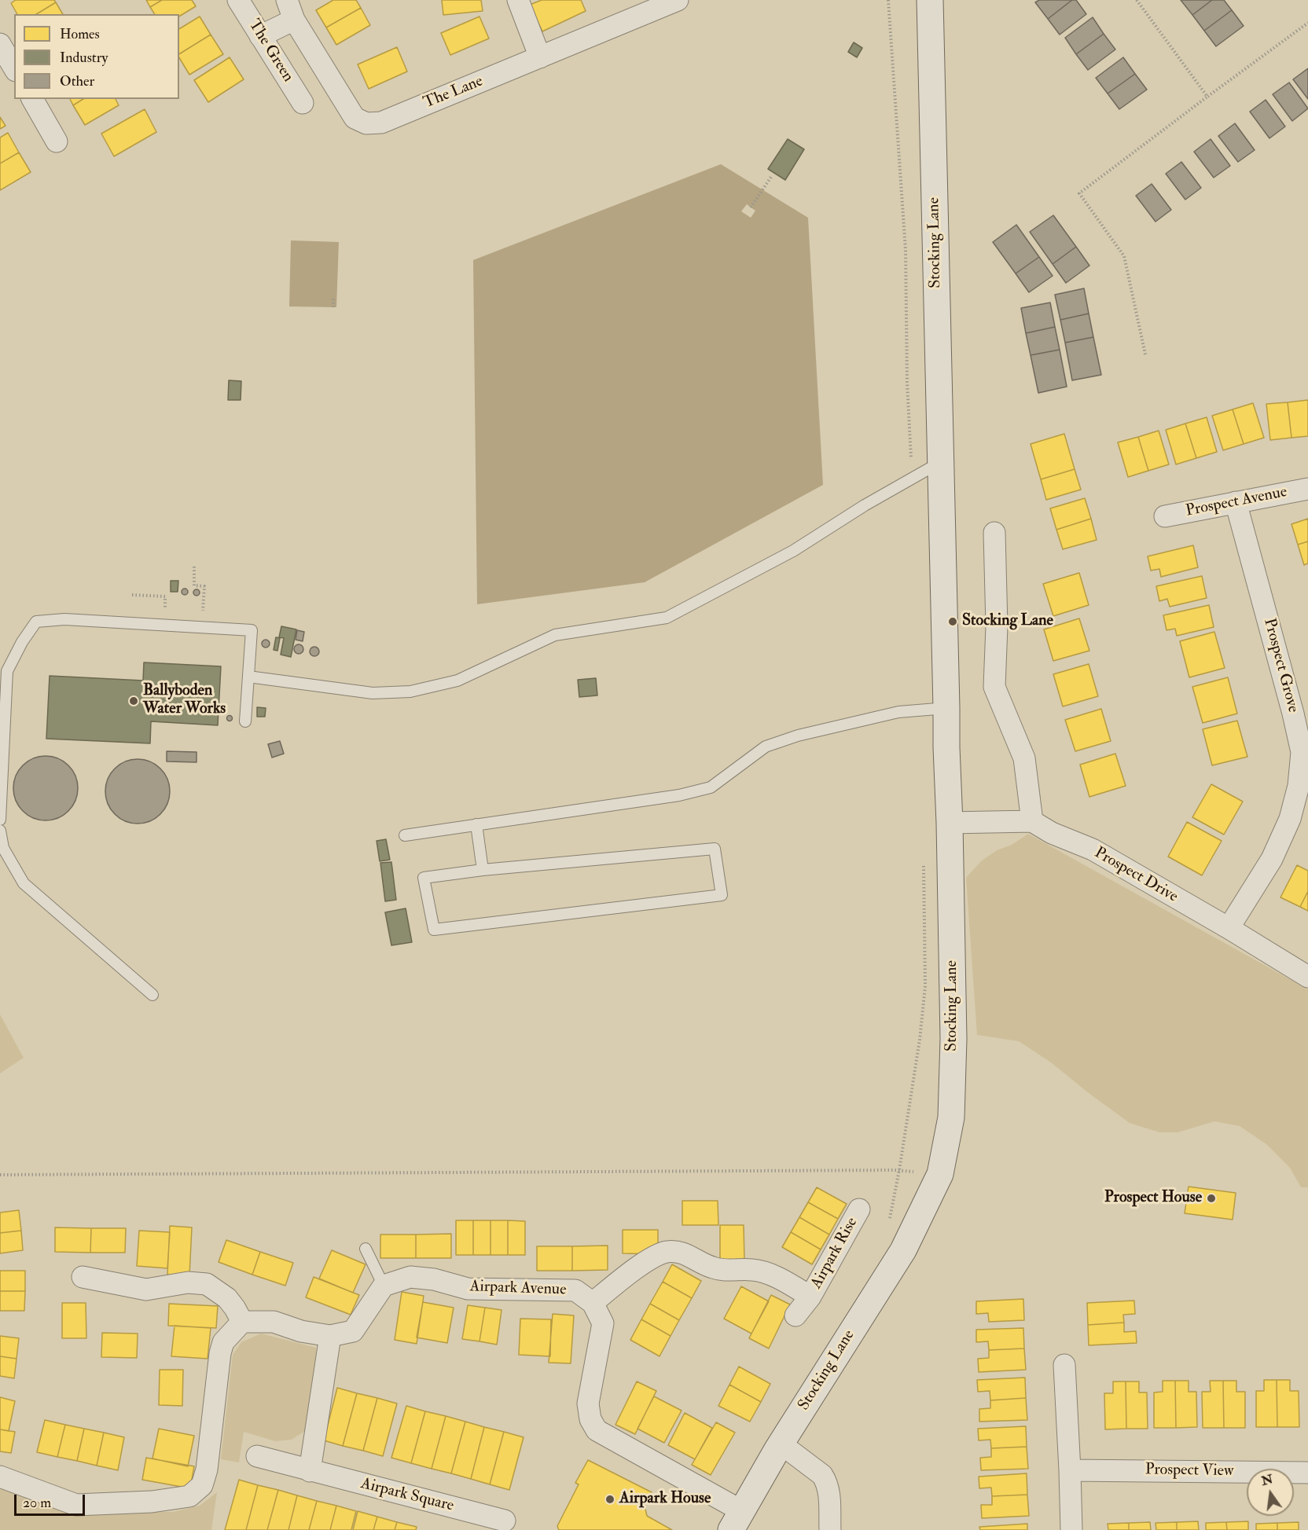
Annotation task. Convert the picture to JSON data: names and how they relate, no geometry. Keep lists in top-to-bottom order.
{
  "streets": {
    "main road": ["Stocking Lane"],
    "street": [
      "The Green",
      "The Lane",
      "Prospect Avenue",
      "Prospect Grove",
      "Prospect Drive",
      "Airpark Rise",
      "Airpark Avenue",
      "Prospect View",
      "Airpark Square"
    ]
  },
  "crossings": [
    ["Stocking Lane", "Prospect Drive"],
    ["Prospect Avenue", "Prospect Grove"],
    ["Prospect Grove", "Prospect Drive"],
    ["Airpark Rise", "Airpark Avenue"]
  ],
  "places": [
    "Stocking Lane",
    "Ballyboden Water Works",
    "Prospect House",
    "Airpark House"
  ],
  "legend": ["Homes", "Industry", "Other"],
  "scale_bar": "20 m",
  "north": "top"
}
